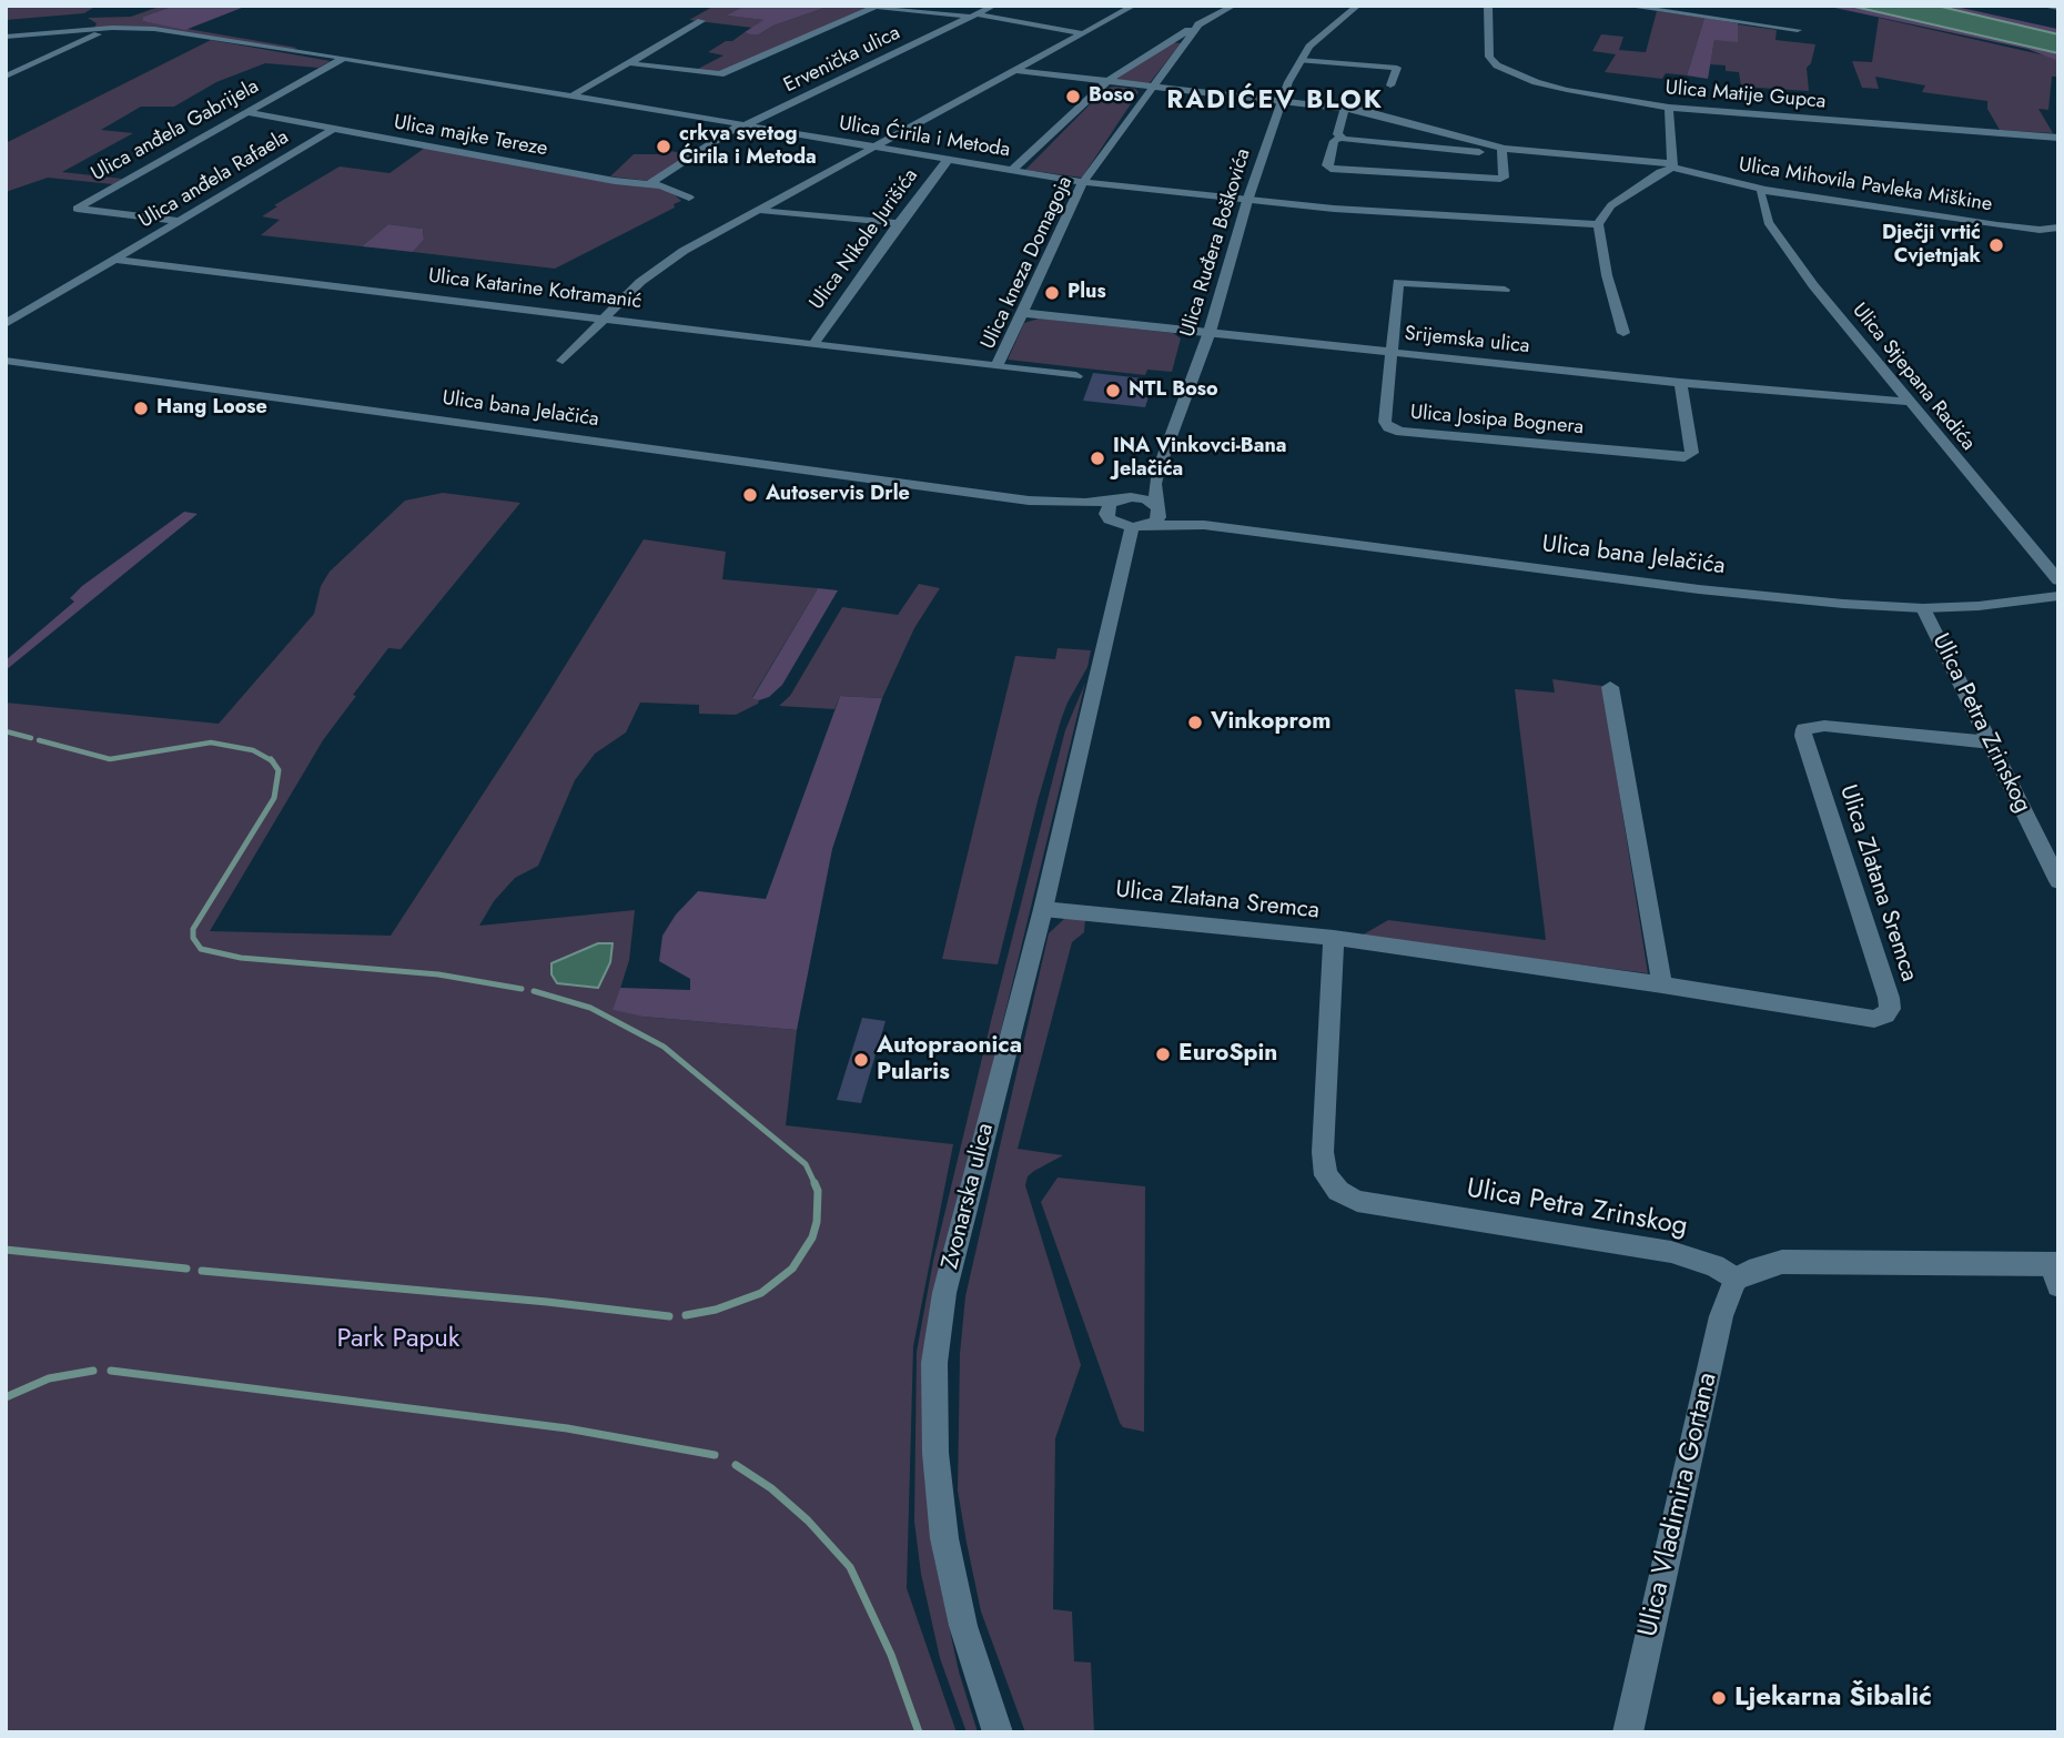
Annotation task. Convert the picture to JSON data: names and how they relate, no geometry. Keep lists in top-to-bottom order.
{
  "streets": {
    "street": [
      "Ervenička ulica",
      "Ulica Matije Gupca",
      "Ulica anđela Gabrijela",
      "Ulica majke Tereze",
      "Ulica Ćirila i Metoda",
      "Ulica anđela Rafaela",
      "Ulica Mihovila Pavleka Miškine",
      "Ulica Nikole Jurišića",
      "Ulica Ruđera Boškovića",
      "Ulica kneza Domagoja",
      "Ulica Katarine Kotramanić",
      "Srijemska ulica",
      "Ulica Stjepana Radića",
      "Ulica bana Jelačića",
      "Ulica Josipa Bognera",
      "Ulica Petra Zrinskog",
      "Ulica Zlatana Sremca",
      "Zvonarska ulica",
      "Ulica Vladimira Gortana"
    ]
  },
  "crossings": [
    ["Ervenička ulica", "Ulica majke Tereze"],
    ["Ervenička ulica", "Ulica Ćirila i Metoda"],
    ["Ulica anđela Gabrijela", "Ulica majke Tereze"],
    ["Ulica anđela Gabrijela", "Ulica Ćirila i Metoda"],
    ["Ulica anđela Gabrijela", "Ulica anđela Rafaela"],
    ["Ulica majke Tereze", "Ulica anđela Rafaela"],
    ["Ulica Ćirila i Metoda", "Ulica Nikole Jurišića"],
    ["Ulica Ćirila i Metoda", "Ulica Ruđera Boškovića"],
    ["Ulica Ćirila i Metoda", "Ulica kneza Domagoja"],
    ["Ulica anđela Rafaela", "Ulica Katarine Kotramanić"],
    ["Ulica Mihovila Pavleka Miškine", "Ulica Ruđera Boškovića"],
    ["Ulica Mihovila Pavleka Miškine", "Ulica kneza Domagoja"],
    ["Ulica Mihovila Pavleka Miškine", "Ulica Stjepana Radića"],
    ["Ulica Nikole Jurišića", "Ulica Katarine Kotramanić"],
    ["Ulica Ruđera Boškovića", "Srijemska ulica"],
    ["Ulica Ruđera Boškovića", "Ulica bana Jelačića"],
    ["Ulica kneza Domagoja", "Ulica Katarine Kotramanić"],
    ["Ulica kneza Domagoja", "Srijemska ulica"],
    ["Srijemska ulica", "Ulica Stjepana Radića"],
    ["Srijemska ulica", "Ulica Josipa Bognera"],
    ["Ulica bana Jelačića", "Ulica Petra Zrinskog"],
    ["Ulica bana Jelačića", "Zvonarska ulica"],
    ["Ulica Petra Zrinskog", "Ulica Zlatana Sremca"],
    ["Ulica Petra Zrinskog", "Ulica Vladimira Gortana"],
    ["Ulica Zlatana Sremca", "Zvonarska ulica"]
  ],
  "districts": ["RADIĆEV BLOK"],
  "parks": ["Park Papuk"],
  "places": [
    "Boso",
    "crkva svetog Ćirila i Metoda",
    "Dječji vrtić Cvjetnjak",
    "Plus",
    "NTL Boso",
    "Hang Loose",
    "INA Vinkovci-Bana Jelačića",
    "Autoservis Drle",
    "Vinkoprom",
    "EuroSpin",
    "Autopraonica Pularis",
    "Ljekarna Šibalić"
  ]
}
